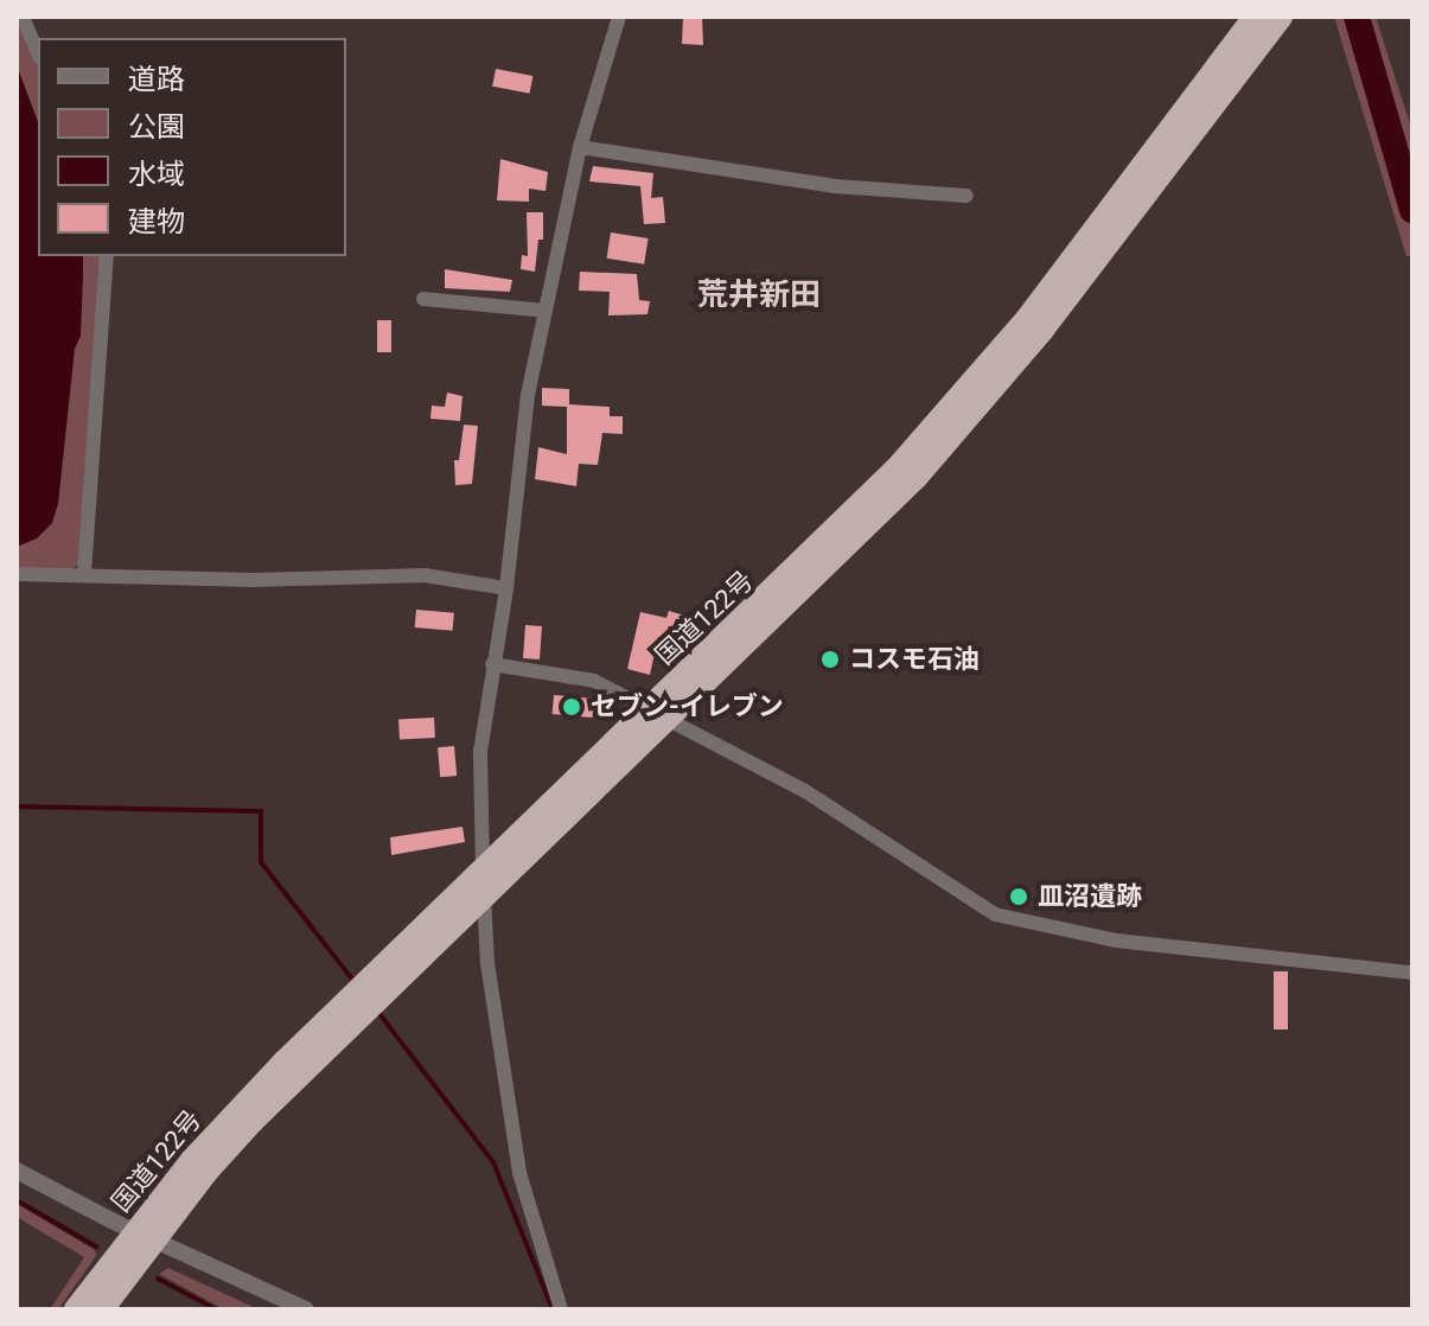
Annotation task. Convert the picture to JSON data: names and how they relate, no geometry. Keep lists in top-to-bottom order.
{
  "streets": {
    "highway": ["国道122号"]
  },
  "districts": ["荒井新田"],
  "places": ["コスモ石油", "セブン-イレブン", "皿沼遺跡"],
  "legend": [
    "道路",
    "公園",
    "水域",
    "建物"
  ]
}
